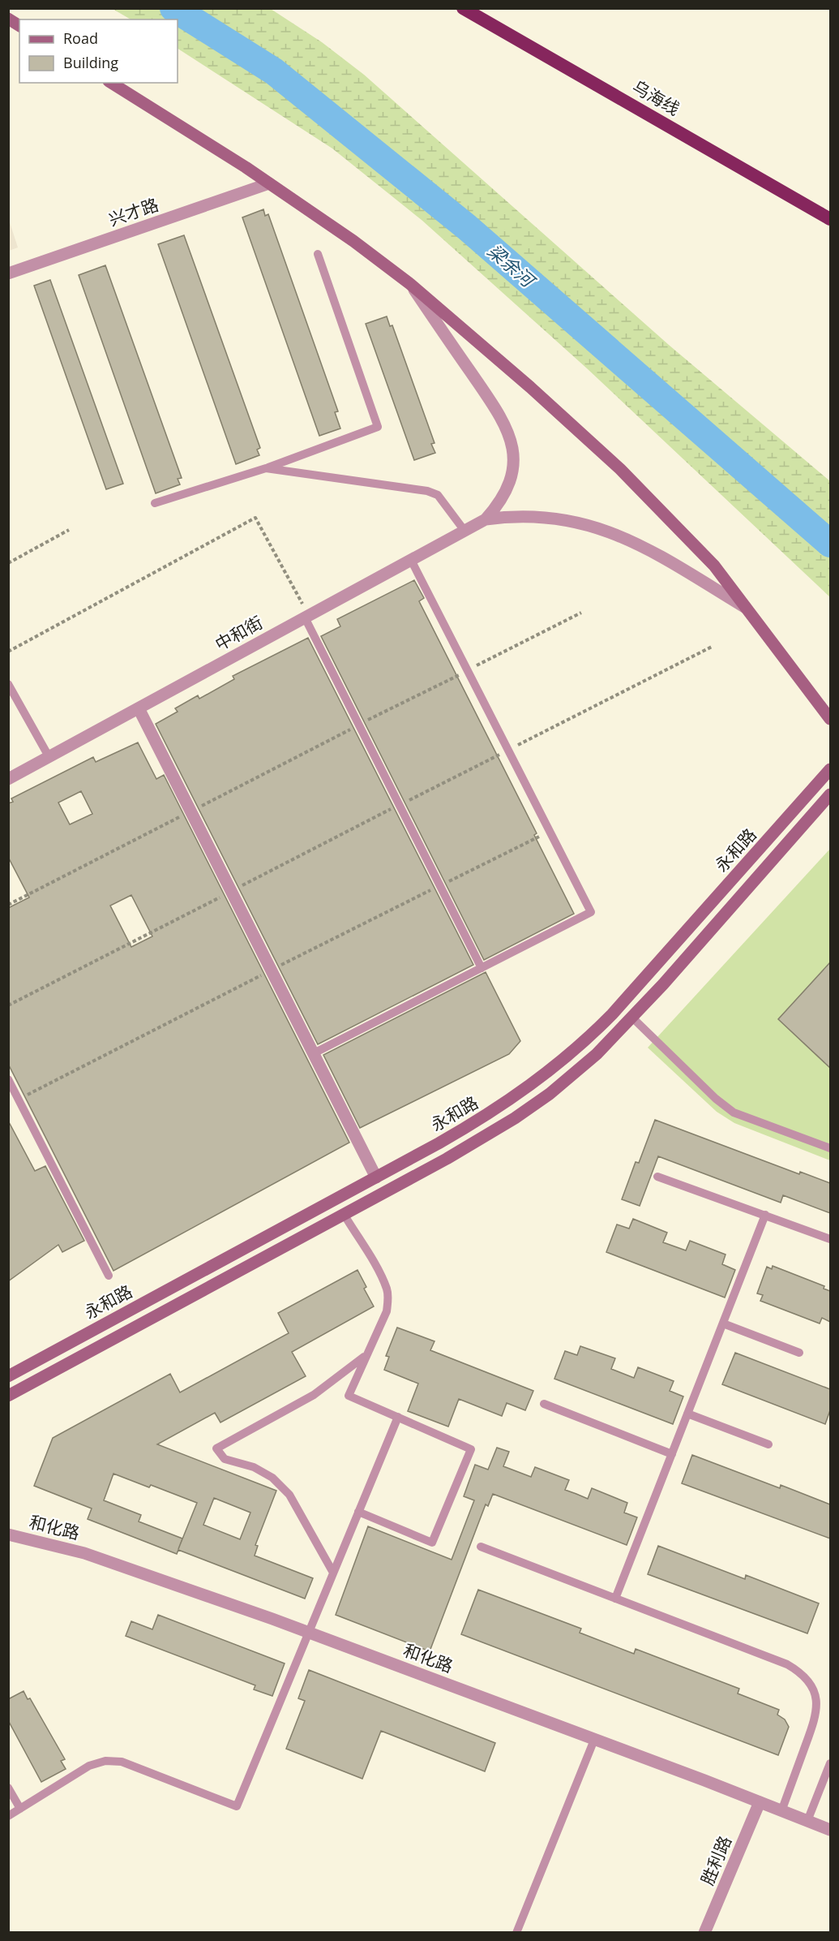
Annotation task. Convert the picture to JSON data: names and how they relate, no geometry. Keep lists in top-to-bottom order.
{
  "streets": {
    "highway": ["乌海线"],
    "main road": ["永和路"],
    "street": [
      "兴才路",
      "中和街",
      "和化路",
      "胜利路"
    ]
  },
  "crossings": [
    ["和化路", "胜利路"]
  ],
  "water": ["梁余河"],
  "legend": ["Road", "Building"]
}
